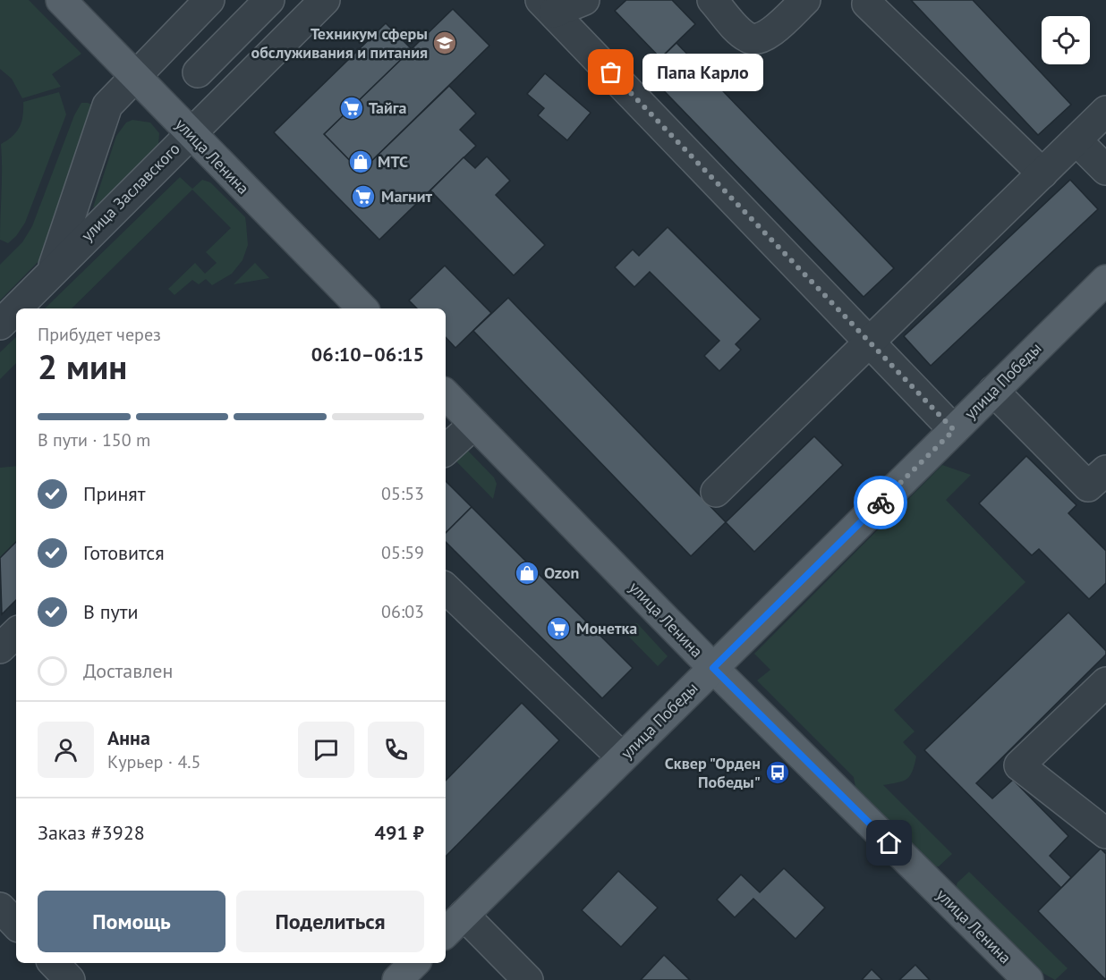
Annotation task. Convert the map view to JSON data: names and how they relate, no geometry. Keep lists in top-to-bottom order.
{
  "streets": {
    "main road": ["улица Ленина", "улица Победы"],
    "street": ["улица Заславского"]
  },
  "crossings": [
    ["улица Ленина", "улица Заславского"],
    ["улица Ленина", "улица Победы"]
  ],
  "places": {
    "school or university": ["Техникум сферы обслуживания и питания"],
    "other": ["Папа Карло"],
    "supermarket": ["Тайга", "Магнит", "Монетка"],
    "shop": ["МТС", "Ozon"],
    "bus stop": ["Сквер \"Орден Победы\""]
  },
  "page": {
    "bubble": "Папа Карло",
    "heading": ["2 мин", "Прибудет через", "06:10–06:15"],
    "panel": [
      "Анна",
      "Курьер · 4.5",
      "Заказ #3928",
      "491 ₽"
    ],
    "bar": "В пути · 150 m",
    "list": [
      ["Принят", "05:53"],
      ["Готовится", "05:59"],
      ["В пути", "06:03"],
      "Доставлен"
    ],
    "buttons": ["Помощь", "Поделиться"]
  }
}
